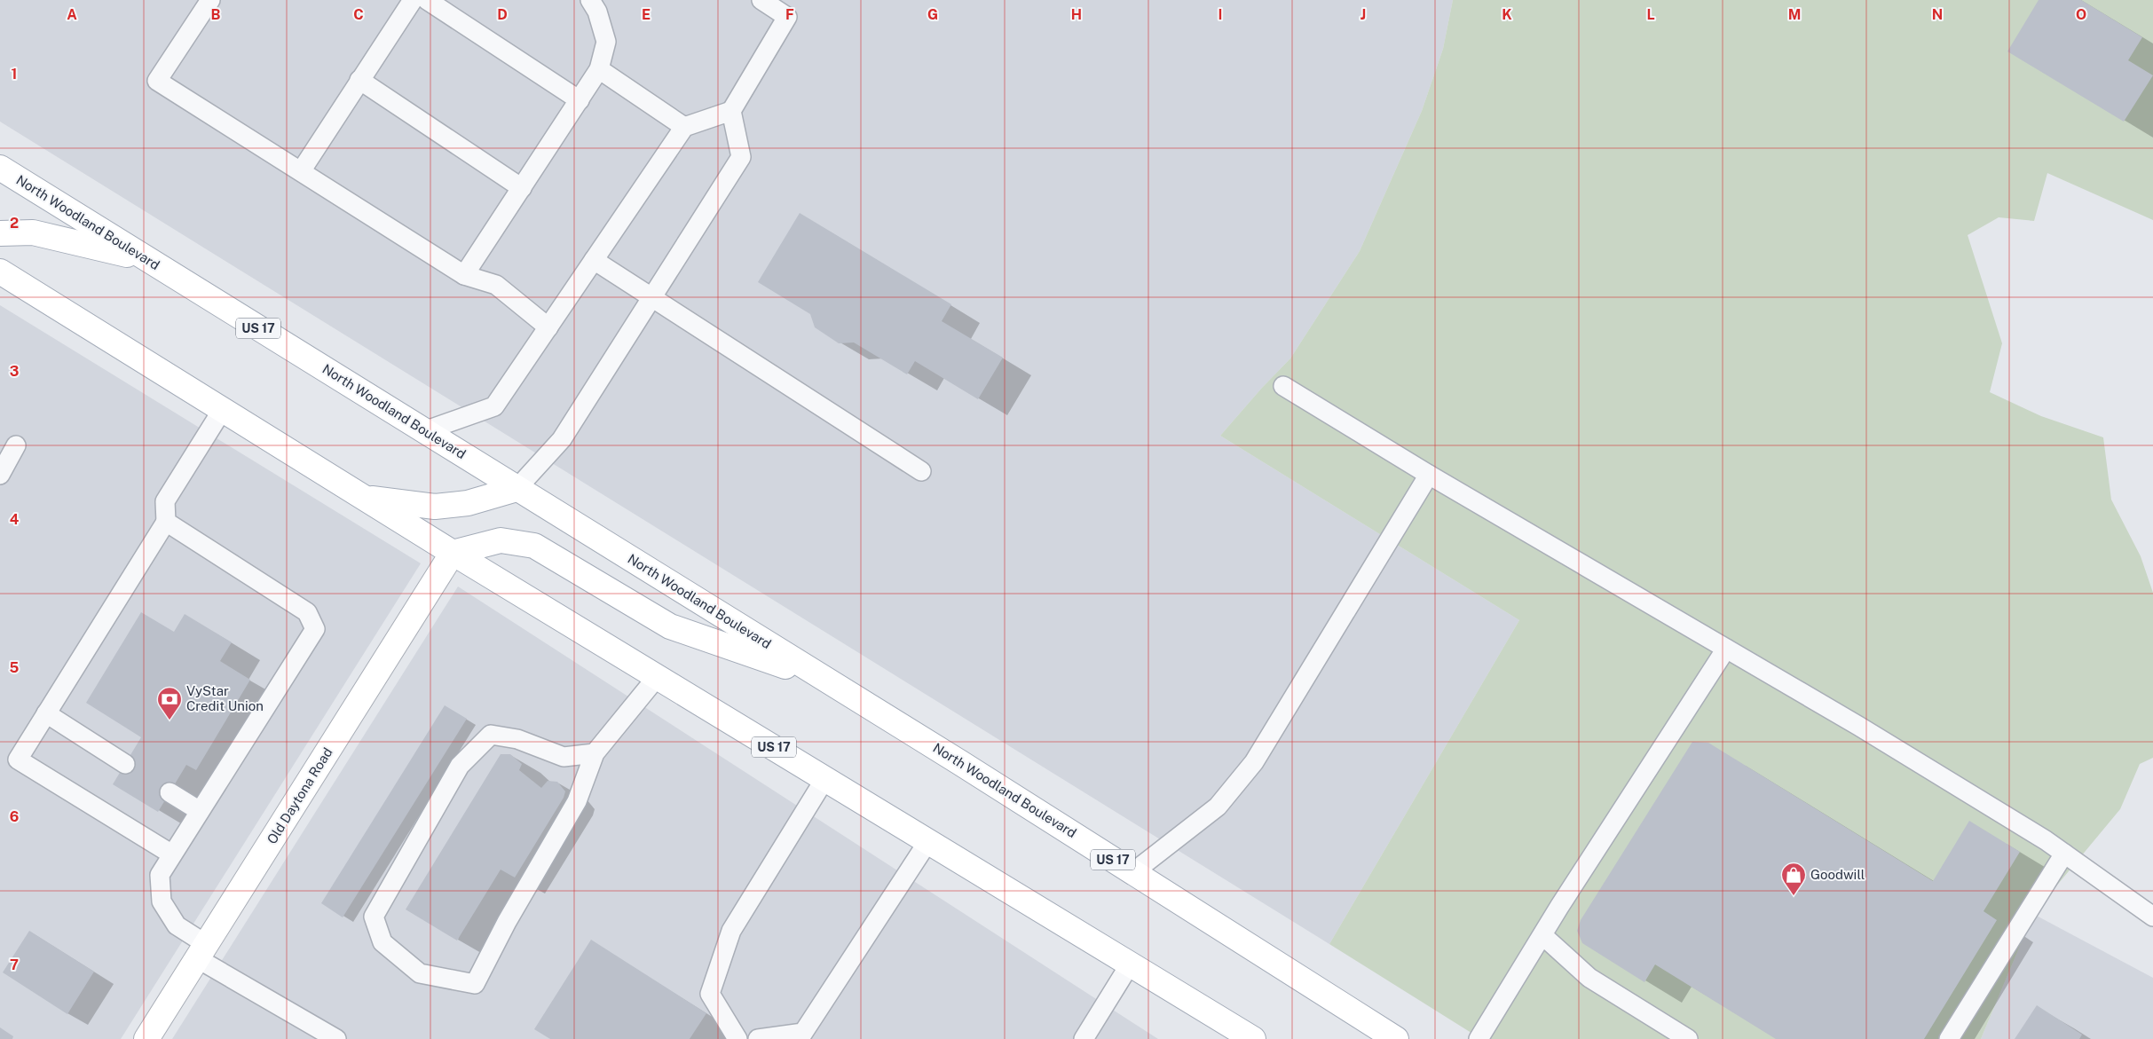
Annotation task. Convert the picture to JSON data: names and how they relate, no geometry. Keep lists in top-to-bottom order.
{
  "streets": {
    "main road": ["North Woodland Boulevard", "US 17", "Old Daytona Road"]
  },
  "crossings": [
    ["US 17", "Old Daytona Road"]
  ],
  "places": {
    "bank": ["VyStar Credit Union"],
    "shop": ["Goodwill"]
  },
  "grid": {
    "columns": [
      "A",
      "B",
      "C",
      "D",
      "E",
      "F",
      "G",
      "H",
      "I",
      "J",
      "K",
      "L",
      "M",
      "N",
      "O"
    ],
    "rows": [
      "1",
      "2",
      "3",
      "4",
      "5",
      "6",
      "7"
    ]
  }
}
